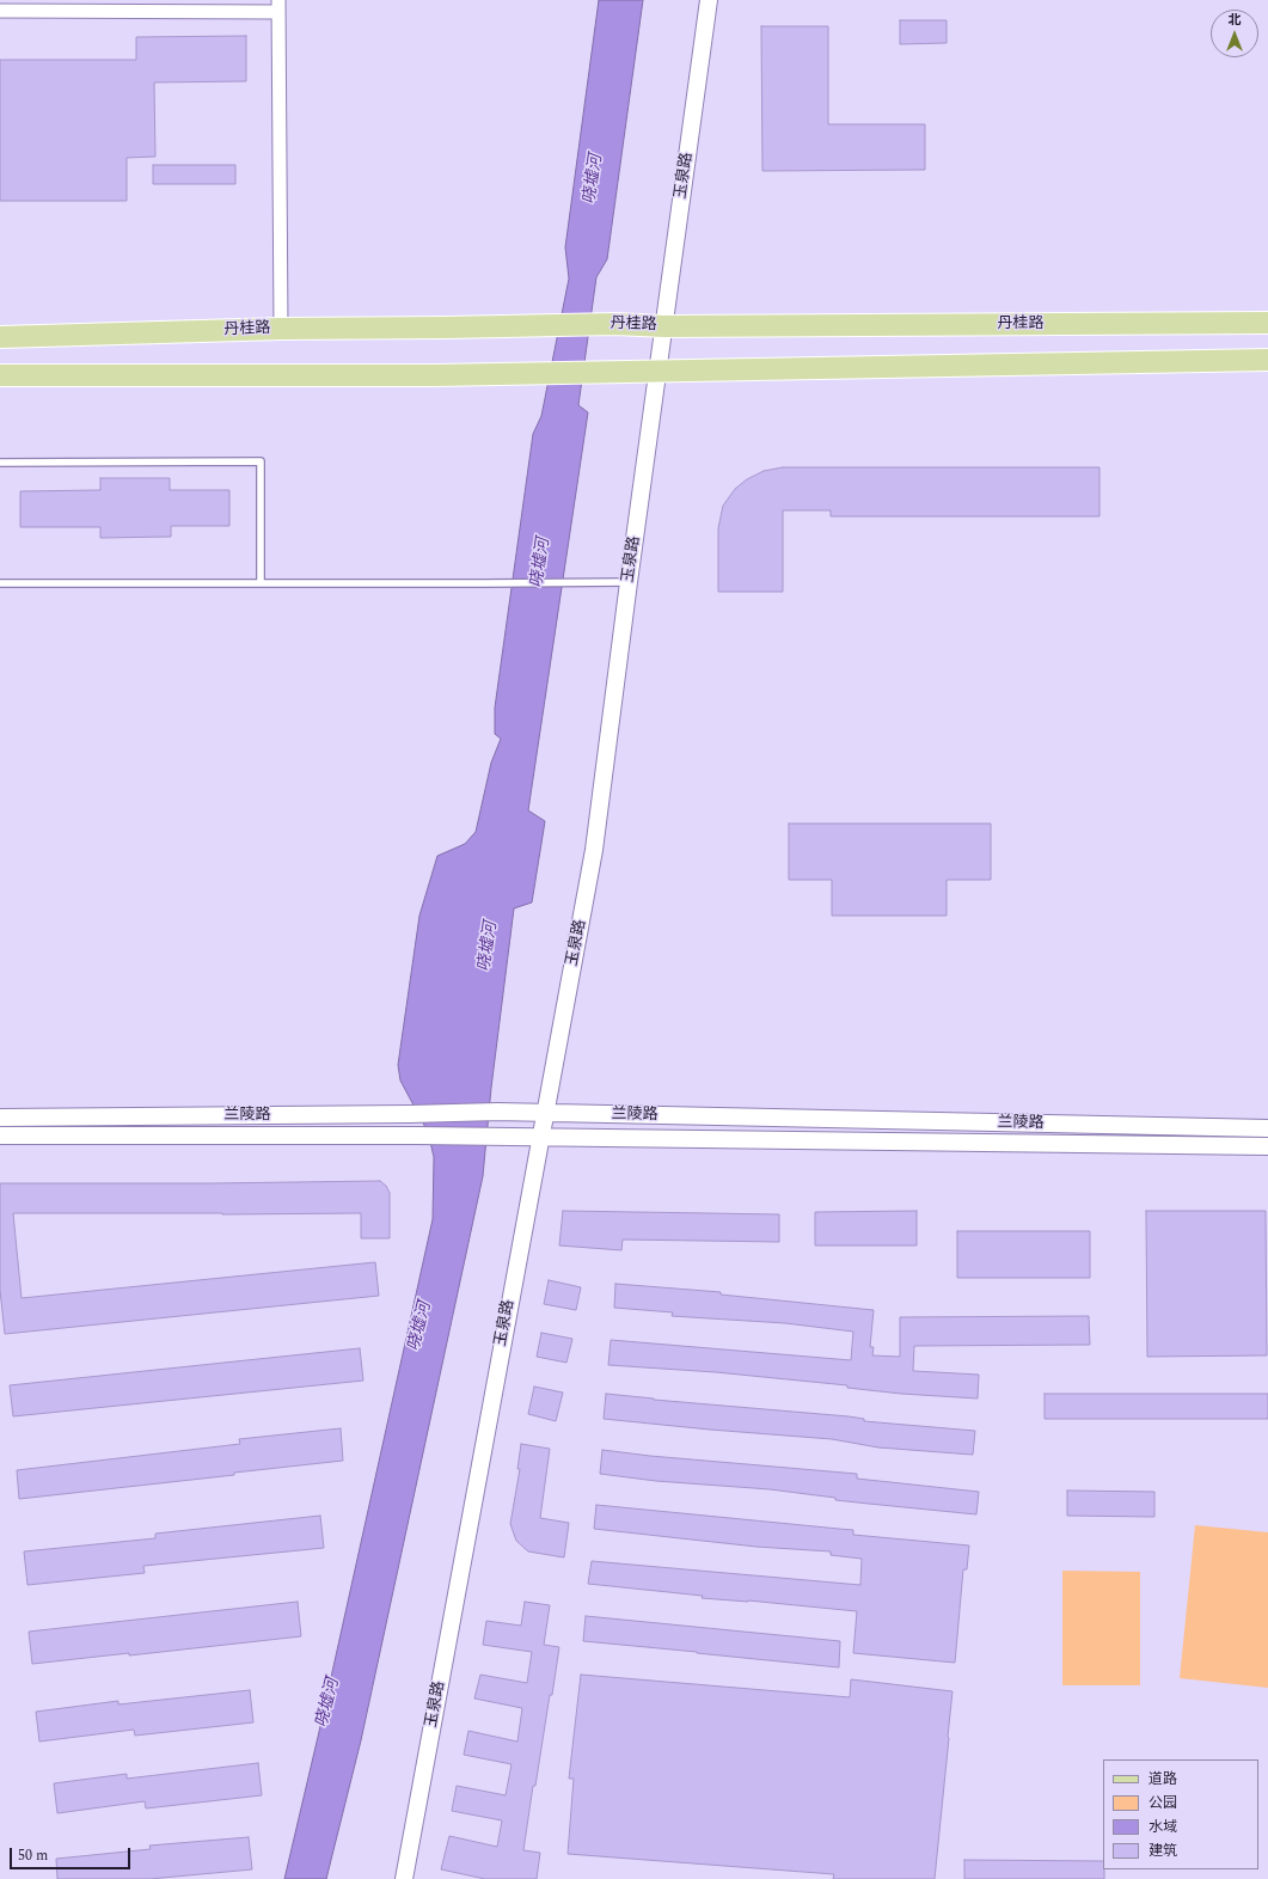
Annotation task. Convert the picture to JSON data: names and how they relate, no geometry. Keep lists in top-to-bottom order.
{
  "streets": {
    "main road": ["丹桂路"],
    "street": ["玉泉路", "兰陵路"]
  },
  "crossings": [
    ["玉泉路", "丹桂路"],
    ["玉泉路", "兰陵路"]
  ],
  "water": ["哓墟河"],
  "legend": [
    "道路",
    "公园",
    "水域",
    "建筑"
  ],
  "scale_bar": "50 m",
  "north": "top"
}
